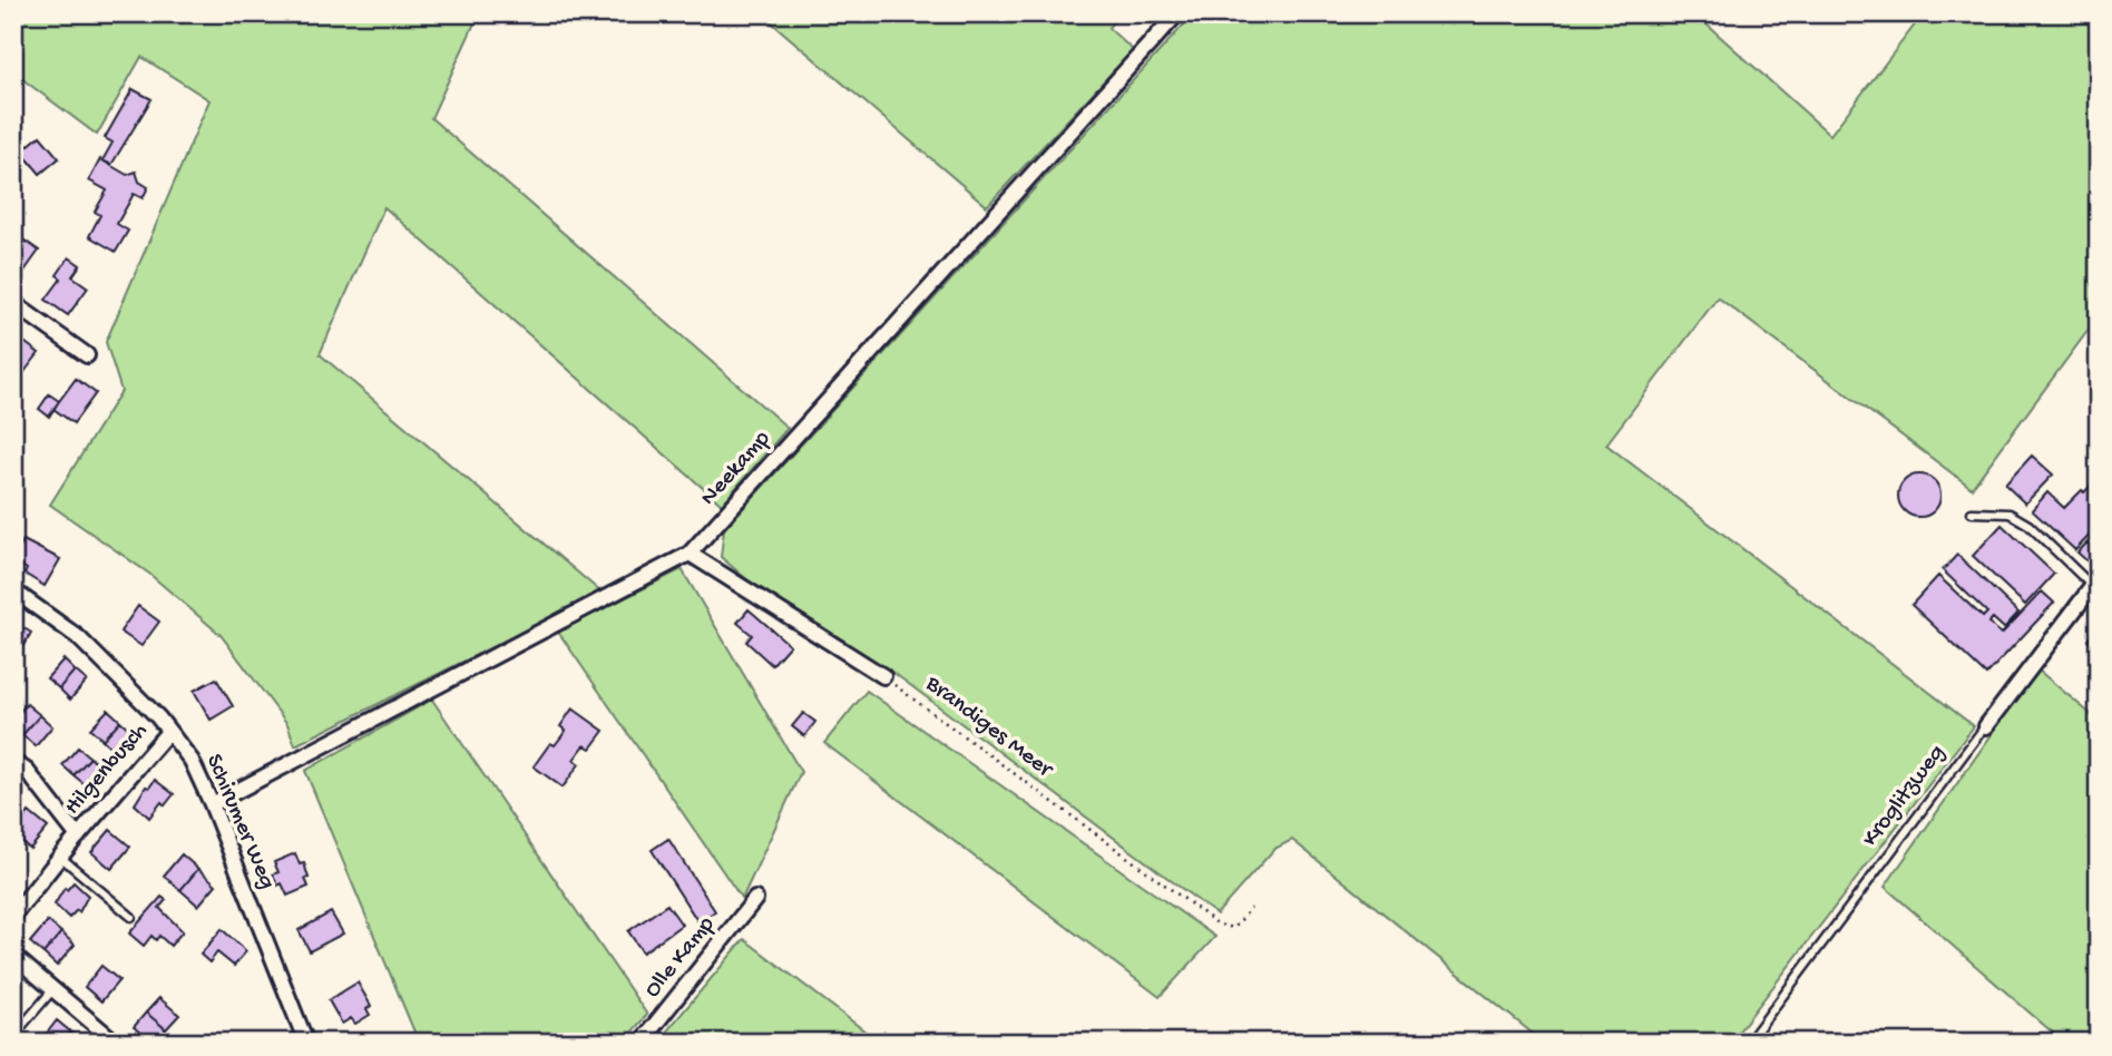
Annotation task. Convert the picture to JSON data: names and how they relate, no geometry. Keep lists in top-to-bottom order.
{
  "streets": {
    "street": [
      "Neekamp",
      "Hilgenbusch",
      "Kroglitzweg",
      "Schirumer Weg",
      "Olle Kamp"
    ],
    "path": ["Brandiges Meer"]
  },
  "crossings": [
    ["Neekamp", "Schirumer Weg"],
    ["Hilgenbusch", "Schirumer Weg"]
  ]
}
